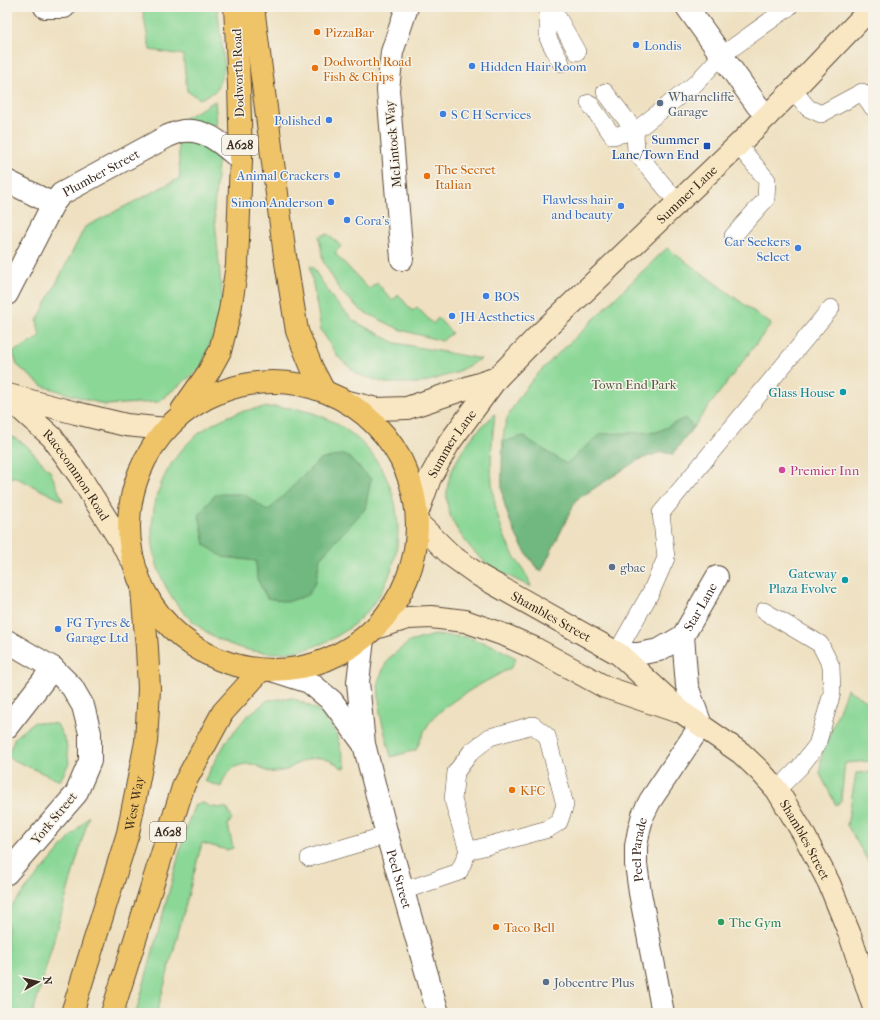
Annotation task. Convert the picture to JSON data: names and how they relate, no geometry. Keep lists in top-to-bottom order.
{
  "streets": {
    "highway": ["Dodworth Road", "A628", "West Way"],
    "street": [
      "McLintock Way",
      "Plumber Street",
      "Summer Lane",
      "Racecommon Road",
      "Star Lane",
      "Shambles Street",
      "York Street",
      "Peel Parade",
      "Peel Street"
    ]
  },
  "crossings": [
    ["Dodworth Road", "Plumber Street"],
    ["Dodworth Road", "Racecommon Road"],
    ["A628", "Peel Street"],
    ["Summer Lane", "Shambles Street"],
    ["Star Lane", "Shambles Street"],
    ["Star Lane", "Peel Parade"],
    ["Shambles Street", "Peel Parade"],
    ["Shambles Street", "Peel Street"]
  ],
  "parks": ["Town End Park"],
  "places": {
    "other": [
      "PizzaBar",
      "Londis",
      "Hidden Hair Room",
      "Dodworth Road Fish & Chips",
      "Wharncliffe Garage",
      "S C H Services",
      "Polished",
      "Animal Crackers",
      "The Secret Italian",
      "Simon Anderson",
      "Flawless hair and beauty",
      "Cora's",
      "Car Seekers Select",
      "BOS",
      "JH Aesthetics",
      "Glass House",
      "Premier Inn",
      "gbac",
      "Gateway Plaza Evolve",
      "FG Tyres & Garage Ltd",
      "KFC",
      "The Gym",
      "Taco Bell",
      "Jobcentre Plus"
    ],
    "transit": ["Summer Lane/Town End"]
  },
  "north": "right"
}
